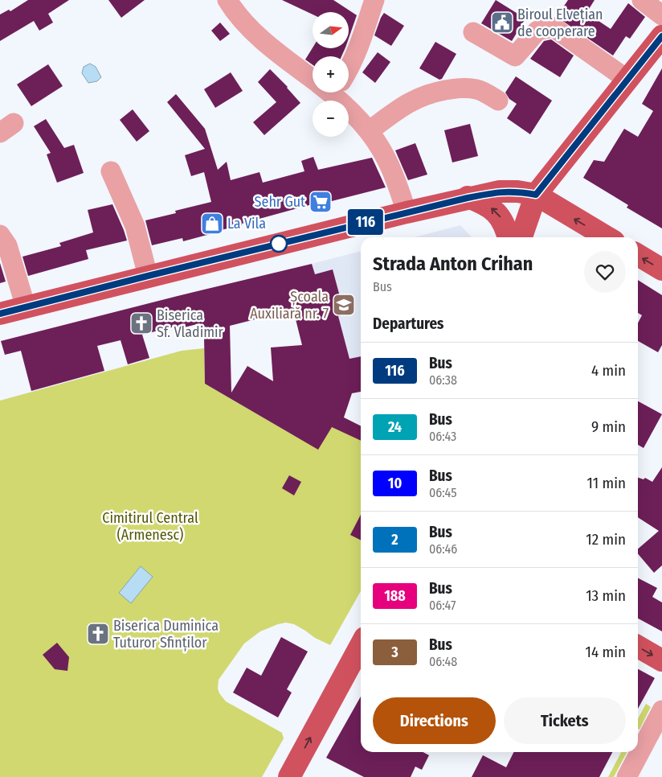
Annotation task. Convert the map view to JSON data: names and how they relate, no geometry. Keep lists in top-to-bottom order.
{
  "parks": ["Cimitirul Central (Armenesc)"],
  "places": {
    "public building": ["Biroul Elvețian de cooperare"],
    "supermarket": ["Sehr Gut"],
    "shop": ["La Vila"],
    "school or university": ["Școala Auxiliară nr. 7"],
    "church": ["Biserica Sf. Vladimir", "Biserica Duminica Tuturor Sfinților"]
  },
  "lines": ["bus line 116"],
  "north": "right",
  "page": {
    "on_map": "116",
    "map_buttons": ["+", "−"],
    "heading": [
      ["Strada Anton Crihan", "Bus"],
      "Departures"
    ],
    "list": [
      {
        "mark": "116",
        "name": "Bus",
        "note": "06:38",
        "value": "4 min"
      },
      {
        "mark": "24",
        "name": "Bus",
        "note": "06:43",
        "value": "9 min"
      },
      {
        "mark": "10",
        "name": "Bus",
        "note": "06:45",
        "value": "11 min"
      },
      {
        "mark": "2",
        "name": "Bus",
        "note": "06:46",
        "value": "12 min"
      },
      {
        "mark": "188",
        "name": "Bus",
        "note": "06:47",
        "value": "13 min"
      },
      {
        "mark": "3",
        "name": "Bus",
        "note": "06:48",
        "value": "14 min"
      }
    ],
    "buttons": ["Directions", "Tickets"]
  }
}
